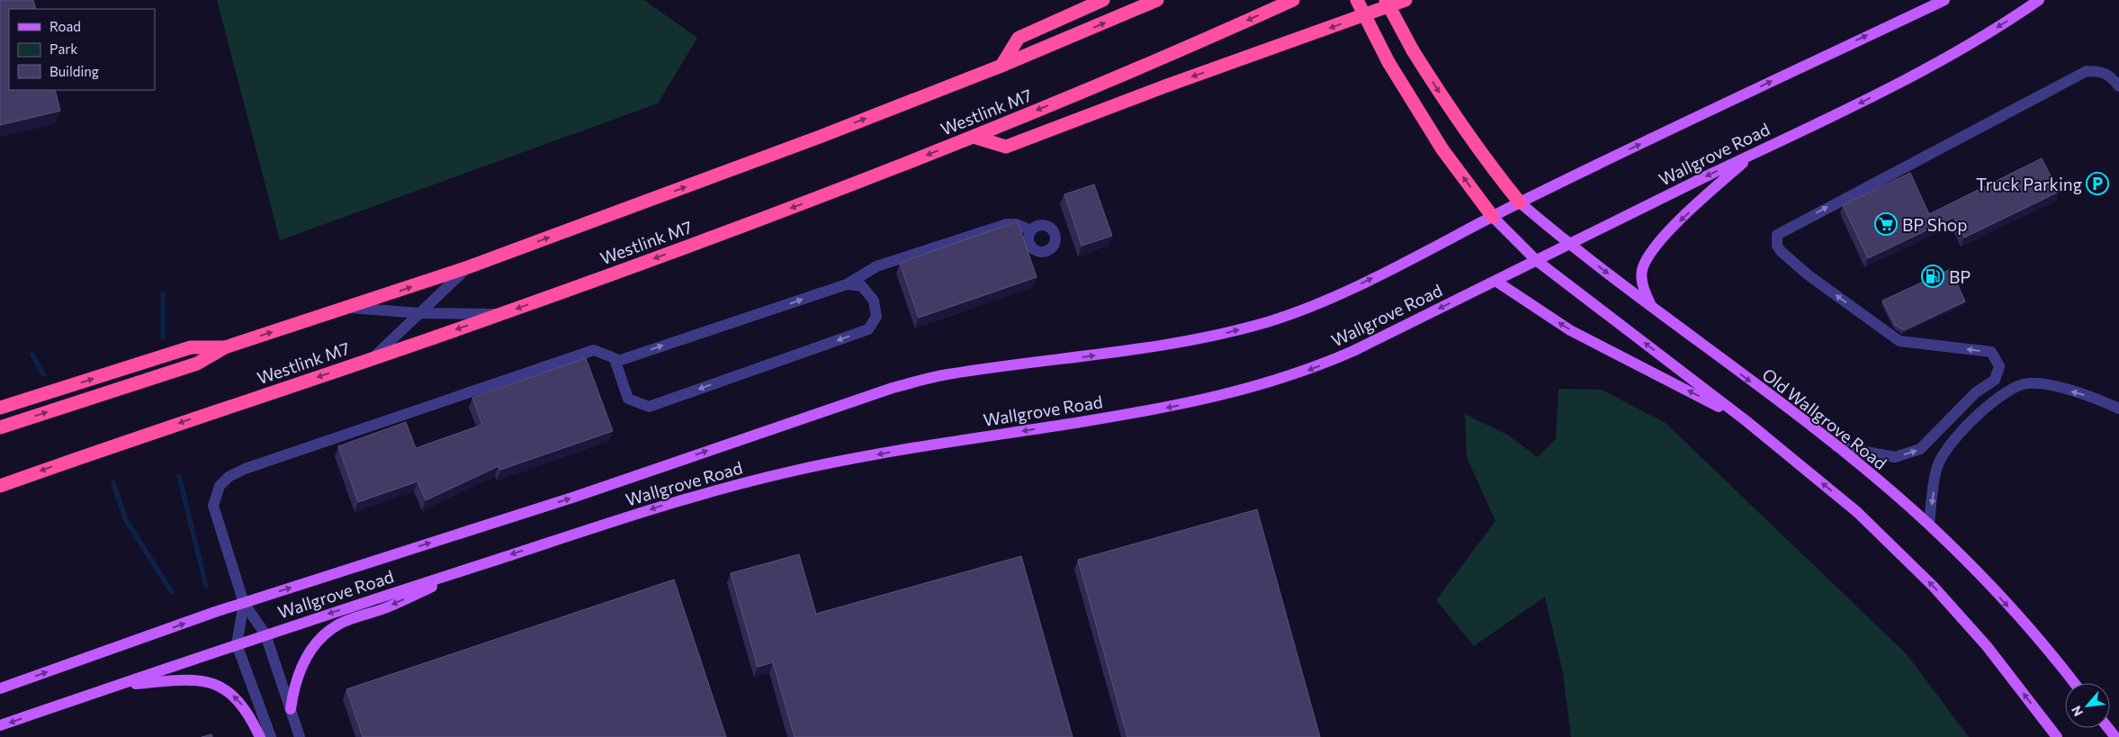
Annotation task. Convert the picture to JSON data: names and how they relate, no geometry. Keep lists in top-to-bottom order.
{
  "streets": {
    "highway": ["Westlink M7"],
    "main road": ["Wallgrove Road", "Old Wallgrove Road"]
  },
  "crossings": [
    ["Wallgrove Road", "Old Wallgrove Road"]
  ],
  "places": {
    "parking": ["Truck Parking"],
    "supermarket": ["BP Shop"],
    "fuel station": ["BP"]
  },
  "legend": ["Road", "Park", "Building"],
  "north": "bottom left"
}
